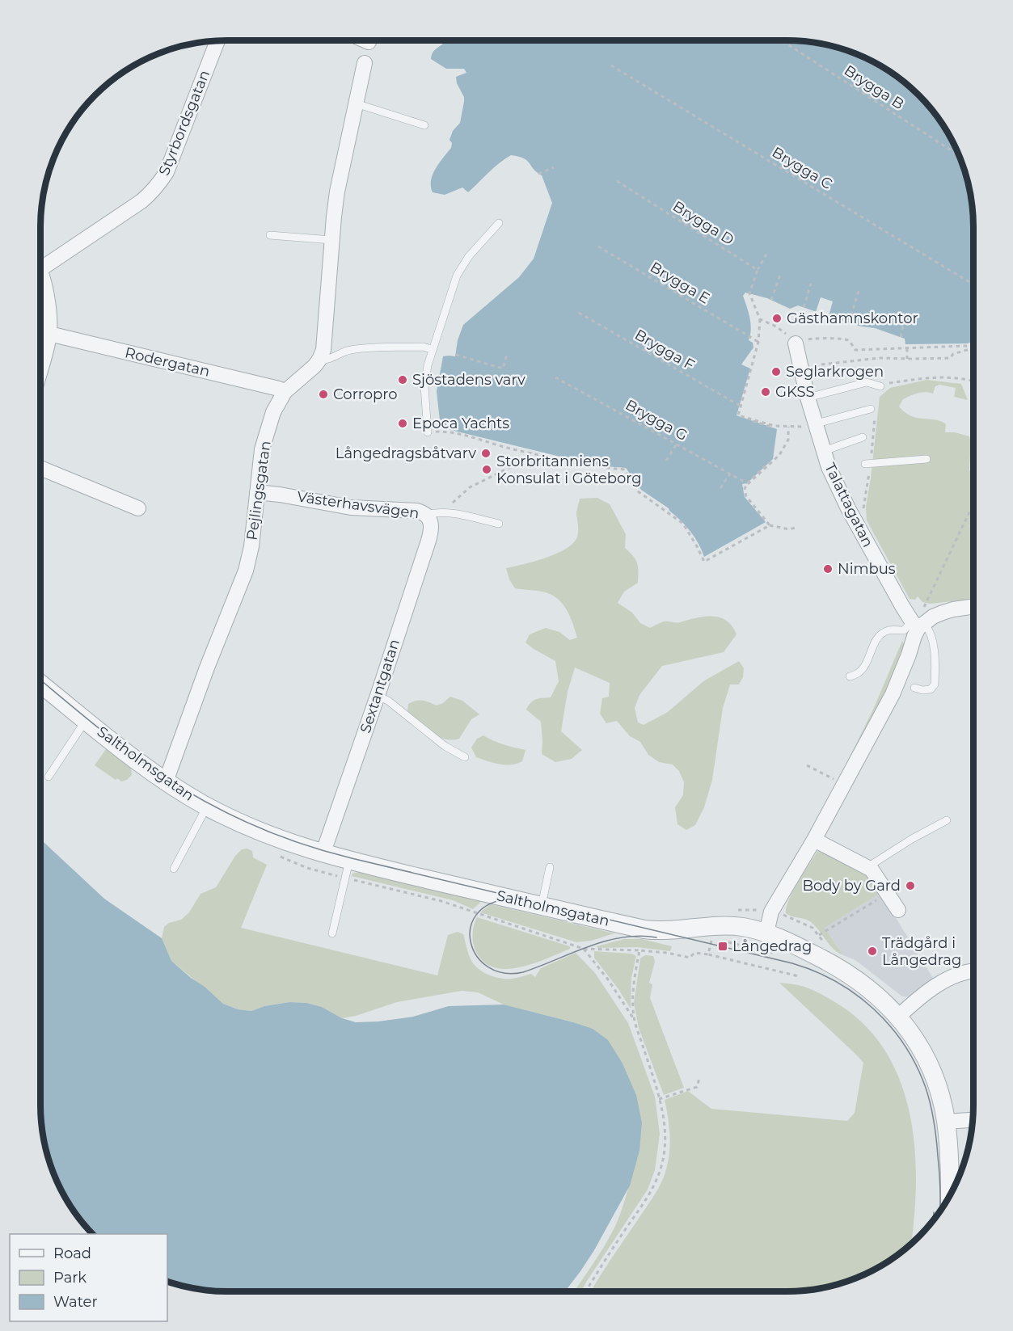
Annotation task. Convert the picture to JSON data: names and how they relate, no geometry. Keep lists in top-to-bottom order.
{
  "streets": {
    "street": [
      "Styrbordsgatan",
      "Rodergatan",
      "Pejlingsgatan",
      "Västerhavsvägen",
      "Talattagatan",
      "Sextantgatan",
      "Saltholmsgatan"
    ],
    "path": [
      "Brygga B",
      "Brygga C",
      "Brygga D",
      "Brygga E",
      "Brygga F",
      "Brygga G"
    ]
  },
  "crossings": [
    ["Rodergatan", "Pejlingsgatan"],
    ["Pejlingsgatan", "Västerhavsvägen"],
    ["Pejlingsgatan", "Saltholmsgatan"],
    ["Västerhavsvägen", "Sextantgatan"],
    ["Sextantgatan", "Saltholmsgatan"]
  ],
  "places": {
    "other": [
      "Gästhamnskontor",
      "Seglarkrogen",
      "Sjöstadens varv",
      "GKSS",
      "Corropro",
      "Epoca Yachts",
      "Långedragsbåtvarv",
      "Storbritanniens Konsulat i Göteborg",
      "Nimbus",
      "Body by Gard",
      "Trädgård i Långedrag"
    ],
    "transit": ["Långedrag"]
  },
  "legend": ["Road", "Park", "Water"]
}
